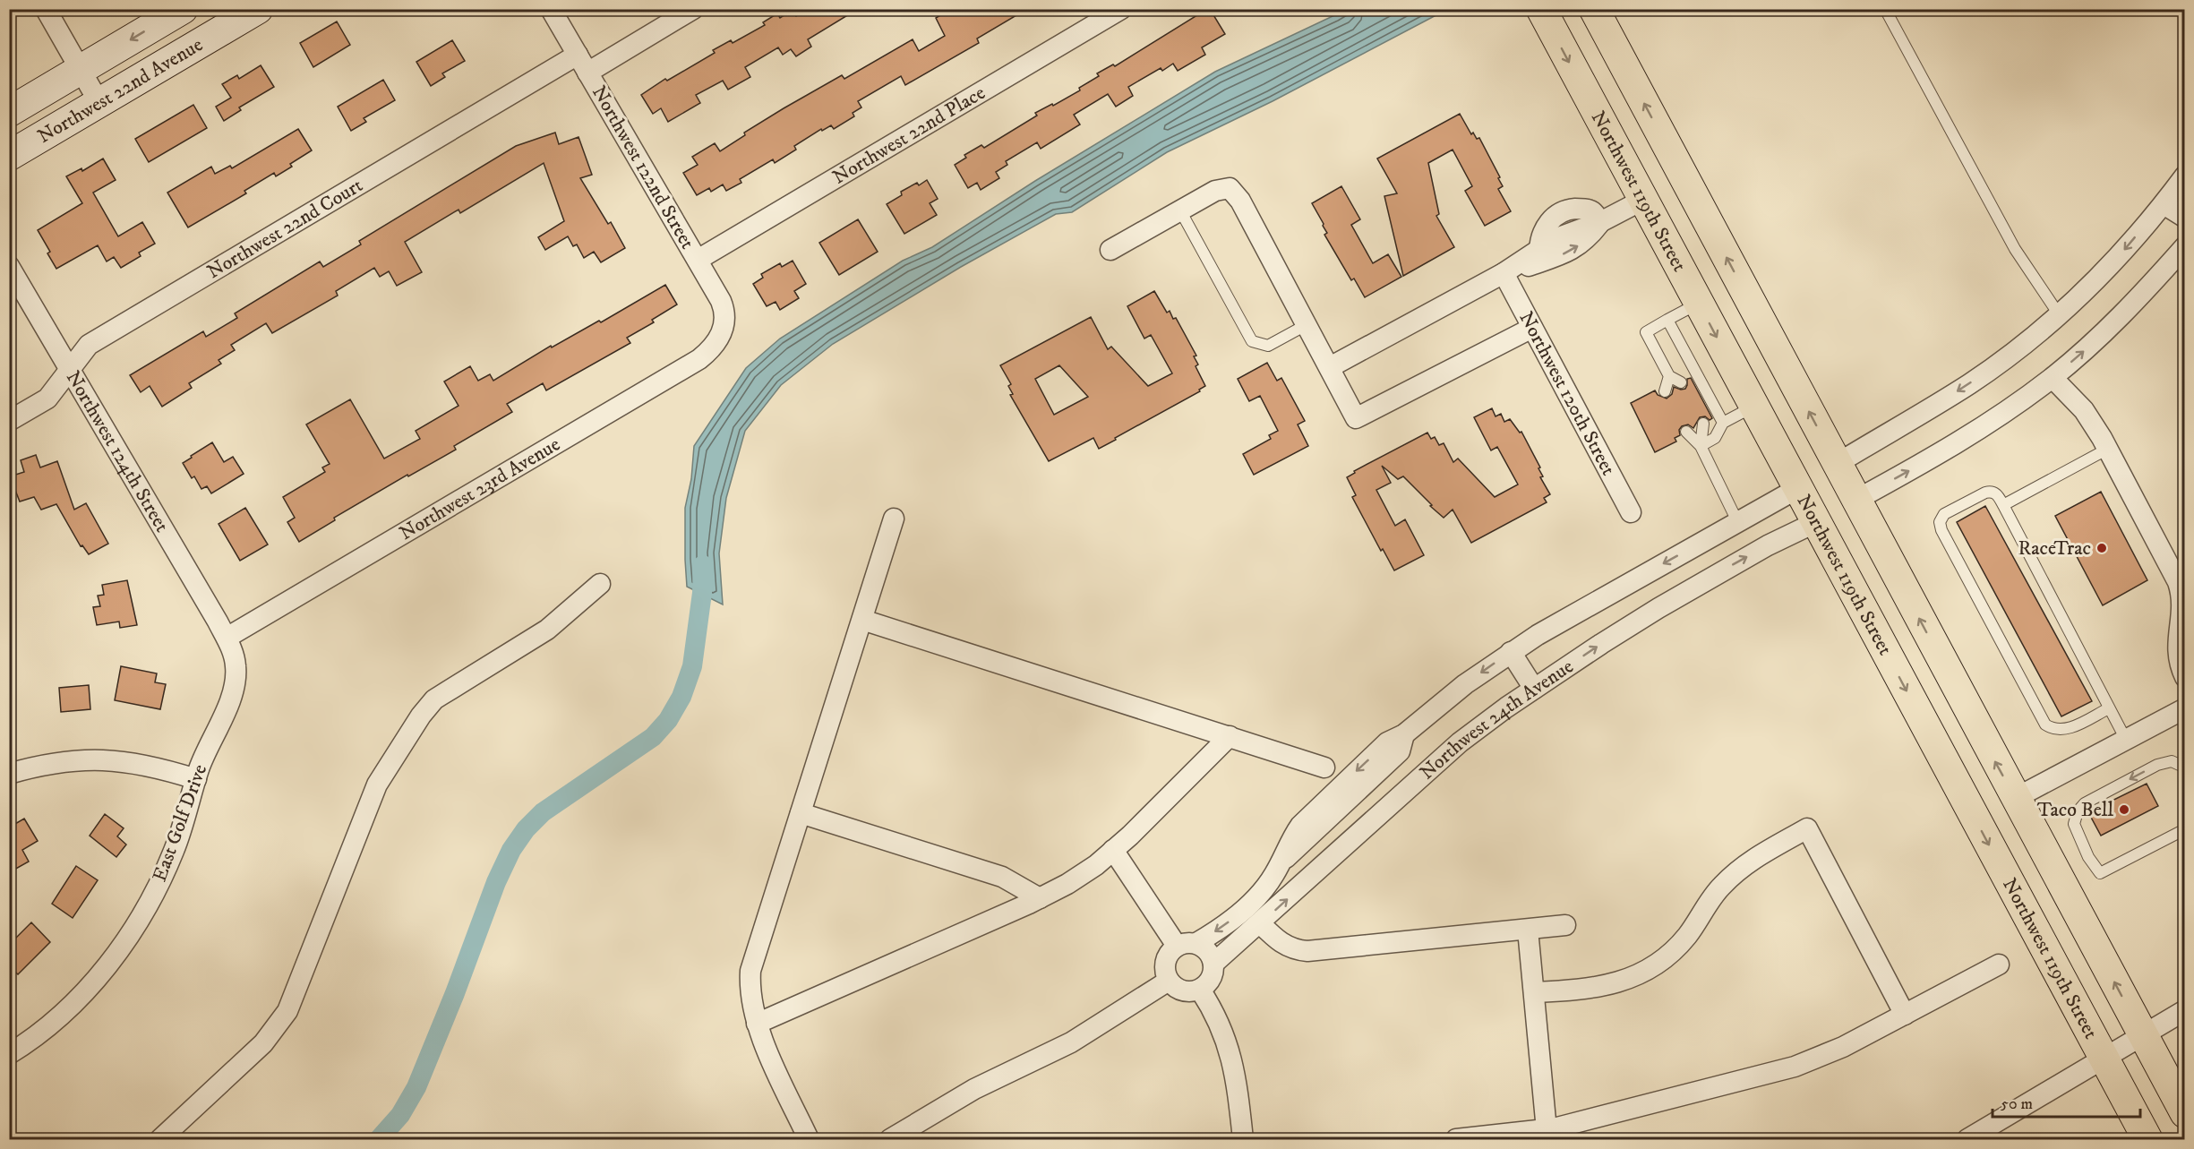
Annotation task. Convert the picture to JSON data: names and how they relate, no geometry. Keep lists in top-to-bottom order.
{
  "streets": {
    "highway": ["Northwest 119th Street"],
    "main road": ["Northwest 22nd Avenue"],
    "street": [
      "Northwest 22nd Place",
      "Northwest 122nd Street",
      "Northwest 22nd Court",
      "Northwest 120th Street",
      "Northwest 124th Street",
      "Northwest 23rd Avenue",
      "Northwest 24th Avenue",
      "East Golf Drive"
    ]
  },
  "crossings": [
    ["Northwest 22nd Place", "Northwest 122nd Street"],
    ["Northwest 122nd Street", "Northwest 22nd Court"],
    ["Northwest 122nd Street", "Northwest 23rd Avenue"],
    ["Northwest 119th Street", "Northwest 24th Avenue"],
    ["Northwest 22nd Court", "Northwest 124th Street"],
    ["Northwest 124th Street", "Northwest 23rd Avenue"],
    ["Northwest 124th Street", "East Golf Drive"],
    ["Northwest 23rd Avenue", "East Golf Drive"]
  ],
  "places": ["RaceTrac", "Taco Bell"],
  "scale_bar": "50 m"
}
